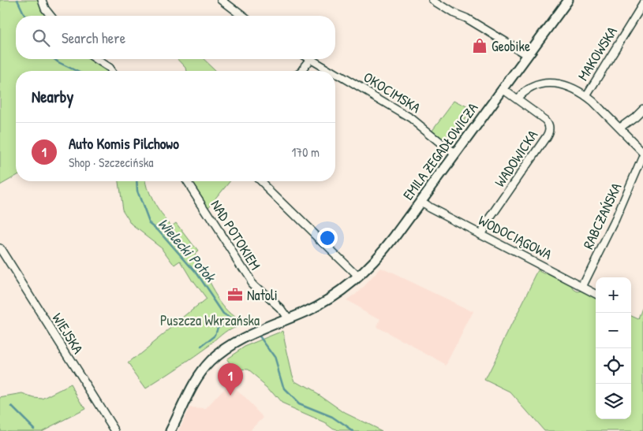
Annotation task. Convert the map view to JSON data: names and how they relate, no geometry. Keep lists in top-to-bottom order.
{
  "streets": {
    "main road": ["EMILA ZEGADŁOWICZA"],
    "street": [
      "MAKOWSKA",
      "OKOCIMSKA",
      "WADOWICKA",
      "RABCZAŃSKA",
      "NAD POTOKIEM",
      "WODOCIĄGOWA",
      "WIEJSKA"
    ]
  },
  "crossings": [
    ["OKOCIMSKA", "EMILA ZEGADŁOWICZA"],
    ["EMILA ZEGADŁOWICZA", "WADOWICKA"],
    ["EMILA ZEGADŁOWICZA", "NAD POTOKIEM"],
    ["EMILA ZEGADŁOWICZA", "WODOCIĄGOWA"],
    ["WADOWICKA", "WODOCIĄGOWA"],
    ["RABCZAŃSKA", "WODOCIĄGOWA"]
  ],
  "water": ["Wielecki Potok"],
  "parks": ["Puszcza Wkrzańska"],
  "places": {
    "shop": ["Geobike"],
    "office": ["Natoli"]
  },
  "page": {
    "search": "Search here",
    "heading": "Nearby",
    "list": [
      {
        "mark": "1",
        "name": "Auto Komis Pilchowo",
        "note": "Shop · Szczecińska",
        "value": "170 m"
      }
    ],
    "map_buttons": ["+", "−"],
    "pins": "1"
  }
}
